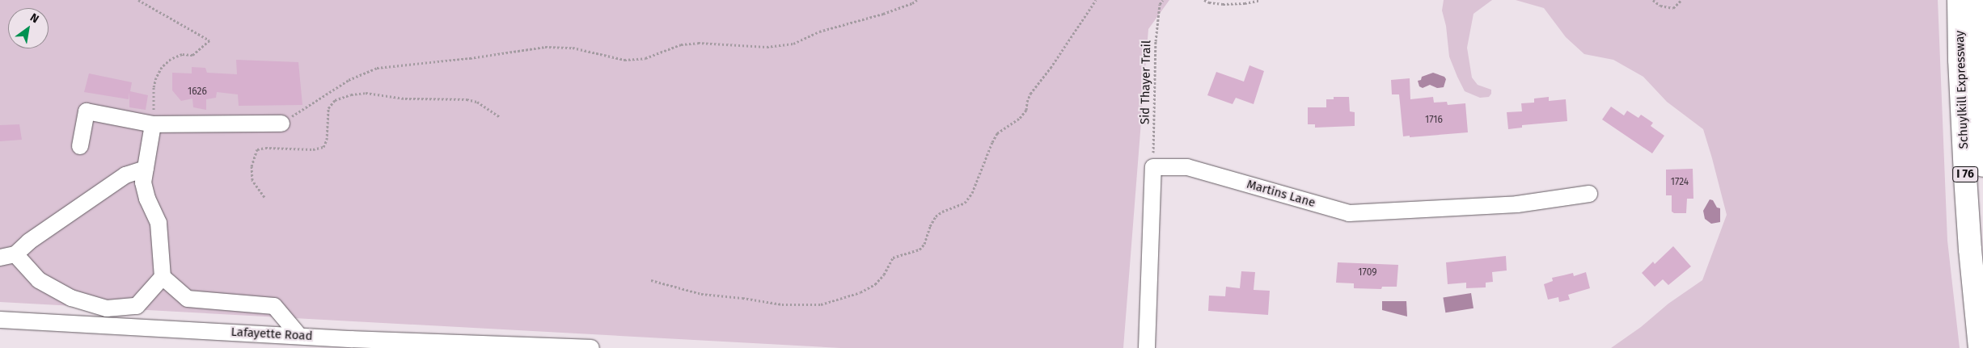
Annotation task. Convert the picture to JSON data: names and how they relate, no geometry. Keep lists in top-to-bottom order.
{
  "streets": {
    "highway": ["Schuylkill Expressway", "I 76"],
    "street": ["Martins Lane", "Lafayette Road"],
    "path": ["Sid Thayer Trail"]
  },
  "crossings": [
    ["Sid Thayer Trail", "Martins Lane"]
  ],
  "house_numbers": [
    "1626",
    "1716",
    "1724",
    "1709"
  ],
  "north": "top right"
}
